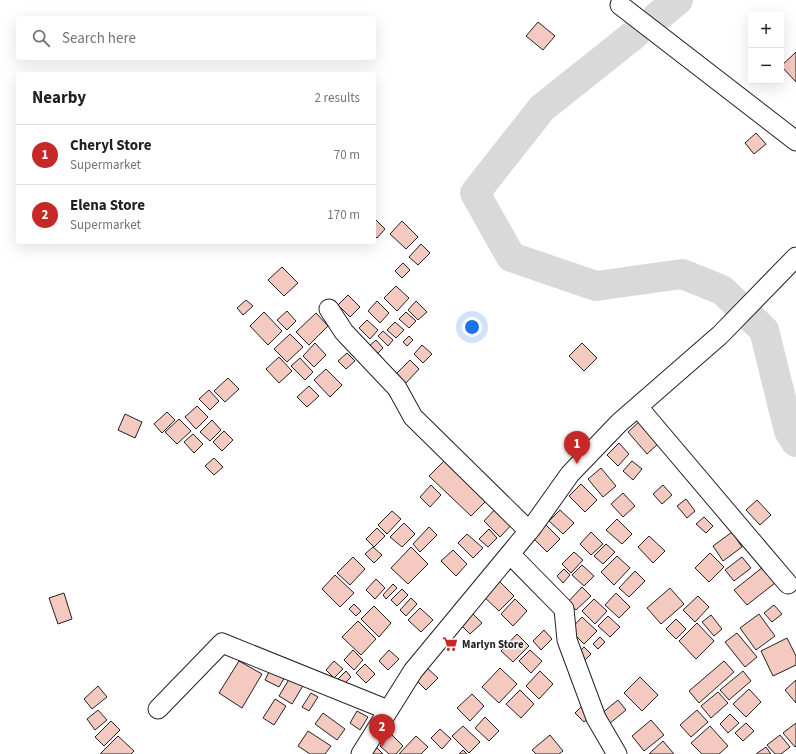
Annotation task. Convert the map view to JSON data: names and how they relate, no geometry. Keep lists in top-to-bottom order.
{
  "places": {
    "supermarket": ["Marlyn Store"]
  },
  "page": {
    "map_buttons": ["+", "−"],
    "search": "Search here",
    "heading": ["Nearby", "2 results"],
    "list": [
      {
        "mark": "1",
        "name": "Cheryl Store",
        "note": "Supermarket",
        "value": "70 m"
      },
      {
        "mark": "2",
        "name": "Elena Store",
        "note": "Supermarket",
        "value": "170 m"
      }
    ],
    "pins": ["1", "2"]
  }
}
